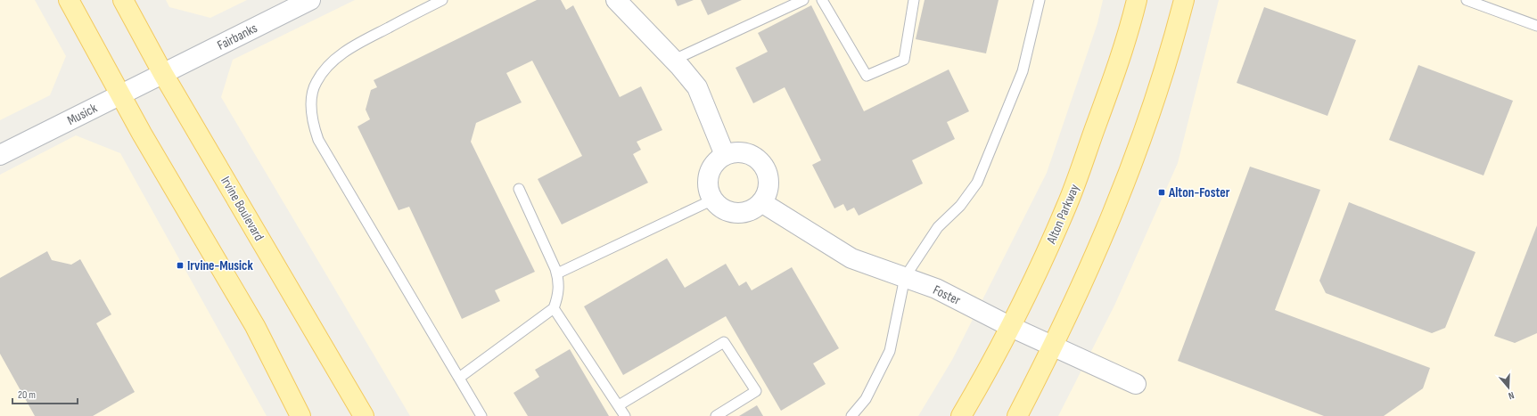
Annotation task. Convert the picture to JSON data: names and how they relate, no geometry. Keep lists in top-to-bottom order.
{
  "streets": {
    "main road": ["Irvine Boulevard", "Alton Parkway"],
    "street": ["Fairbanks", "Musick", "Foster"]
  },
  "crossings": [
    ["Fairbanks", "Musick"],
    ["Fairbanks", "Irvine Boulevard"],
    ["Musick", "Irvine Boulevard"],
    ["Alton Parkway", "Foster"]
  ],
  "places": {
    "transit": ["Alton-Foster", "Irvine-Musick"]
  },
  "scale_bar": "20 m",
  "north": "bottom"
}
